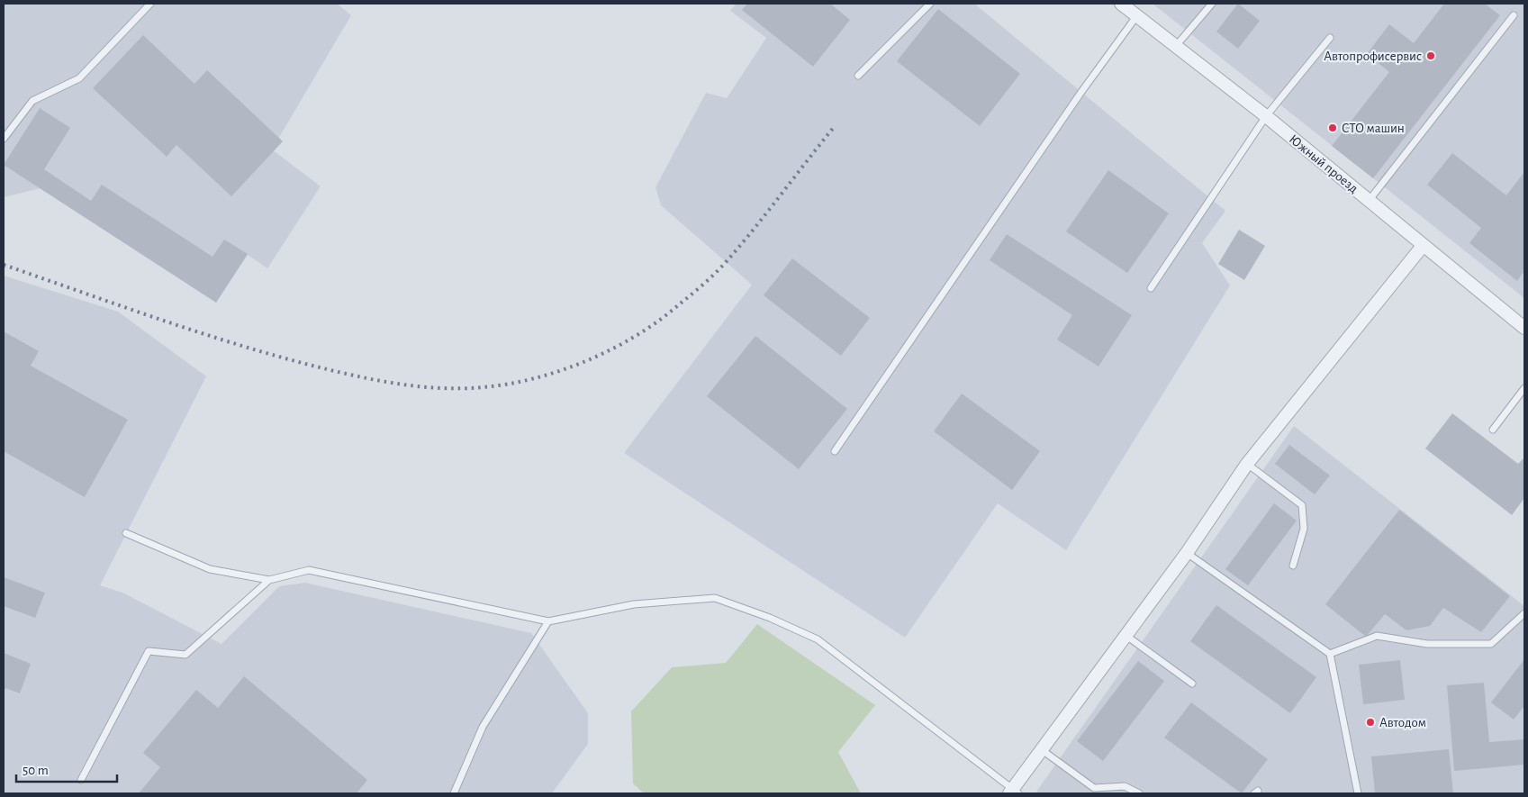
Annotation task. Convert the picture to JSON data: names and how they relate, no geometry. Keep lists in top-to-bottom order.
{
  "streets": {
    "street": ["Южный проезд"]
  },
  "places": ["Автопрофисервис", "СТО машин", "Автодом"],
  "scale_bar": "50 m"
}
